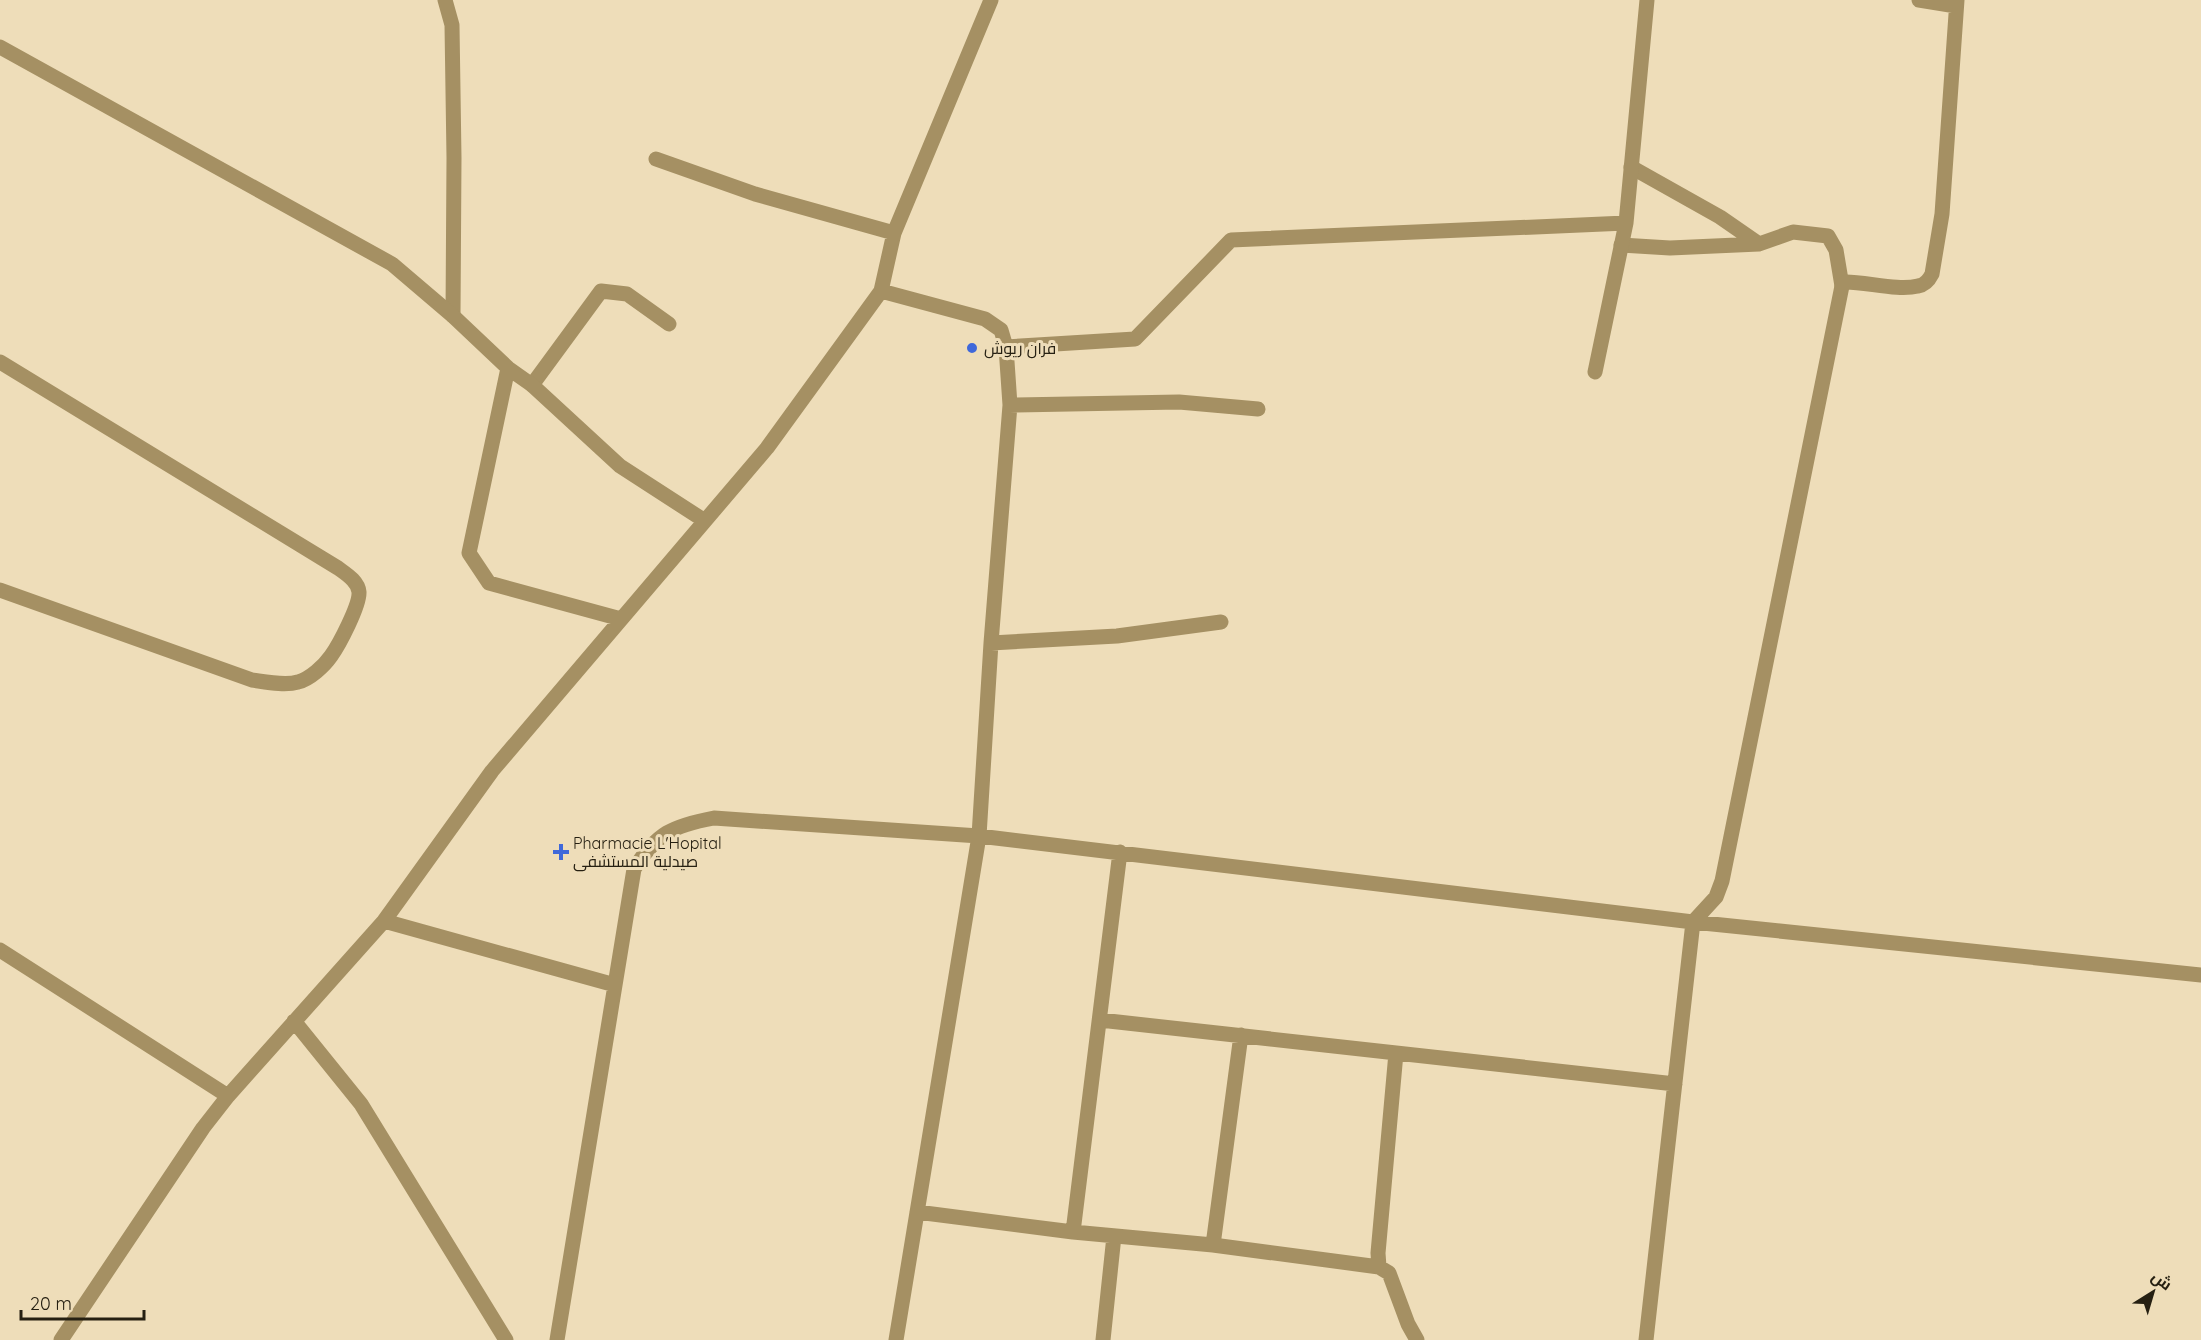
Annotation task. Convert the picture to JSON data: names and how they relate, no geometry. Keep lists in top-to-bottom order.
{
  "places": {
    "other": ["فران ريوش"],
    "health": ["Pharmacie L'Hopital صيدلية المستشفى"]
  },
  "scale_bar": "20 m",
  "north": "top right"
}
